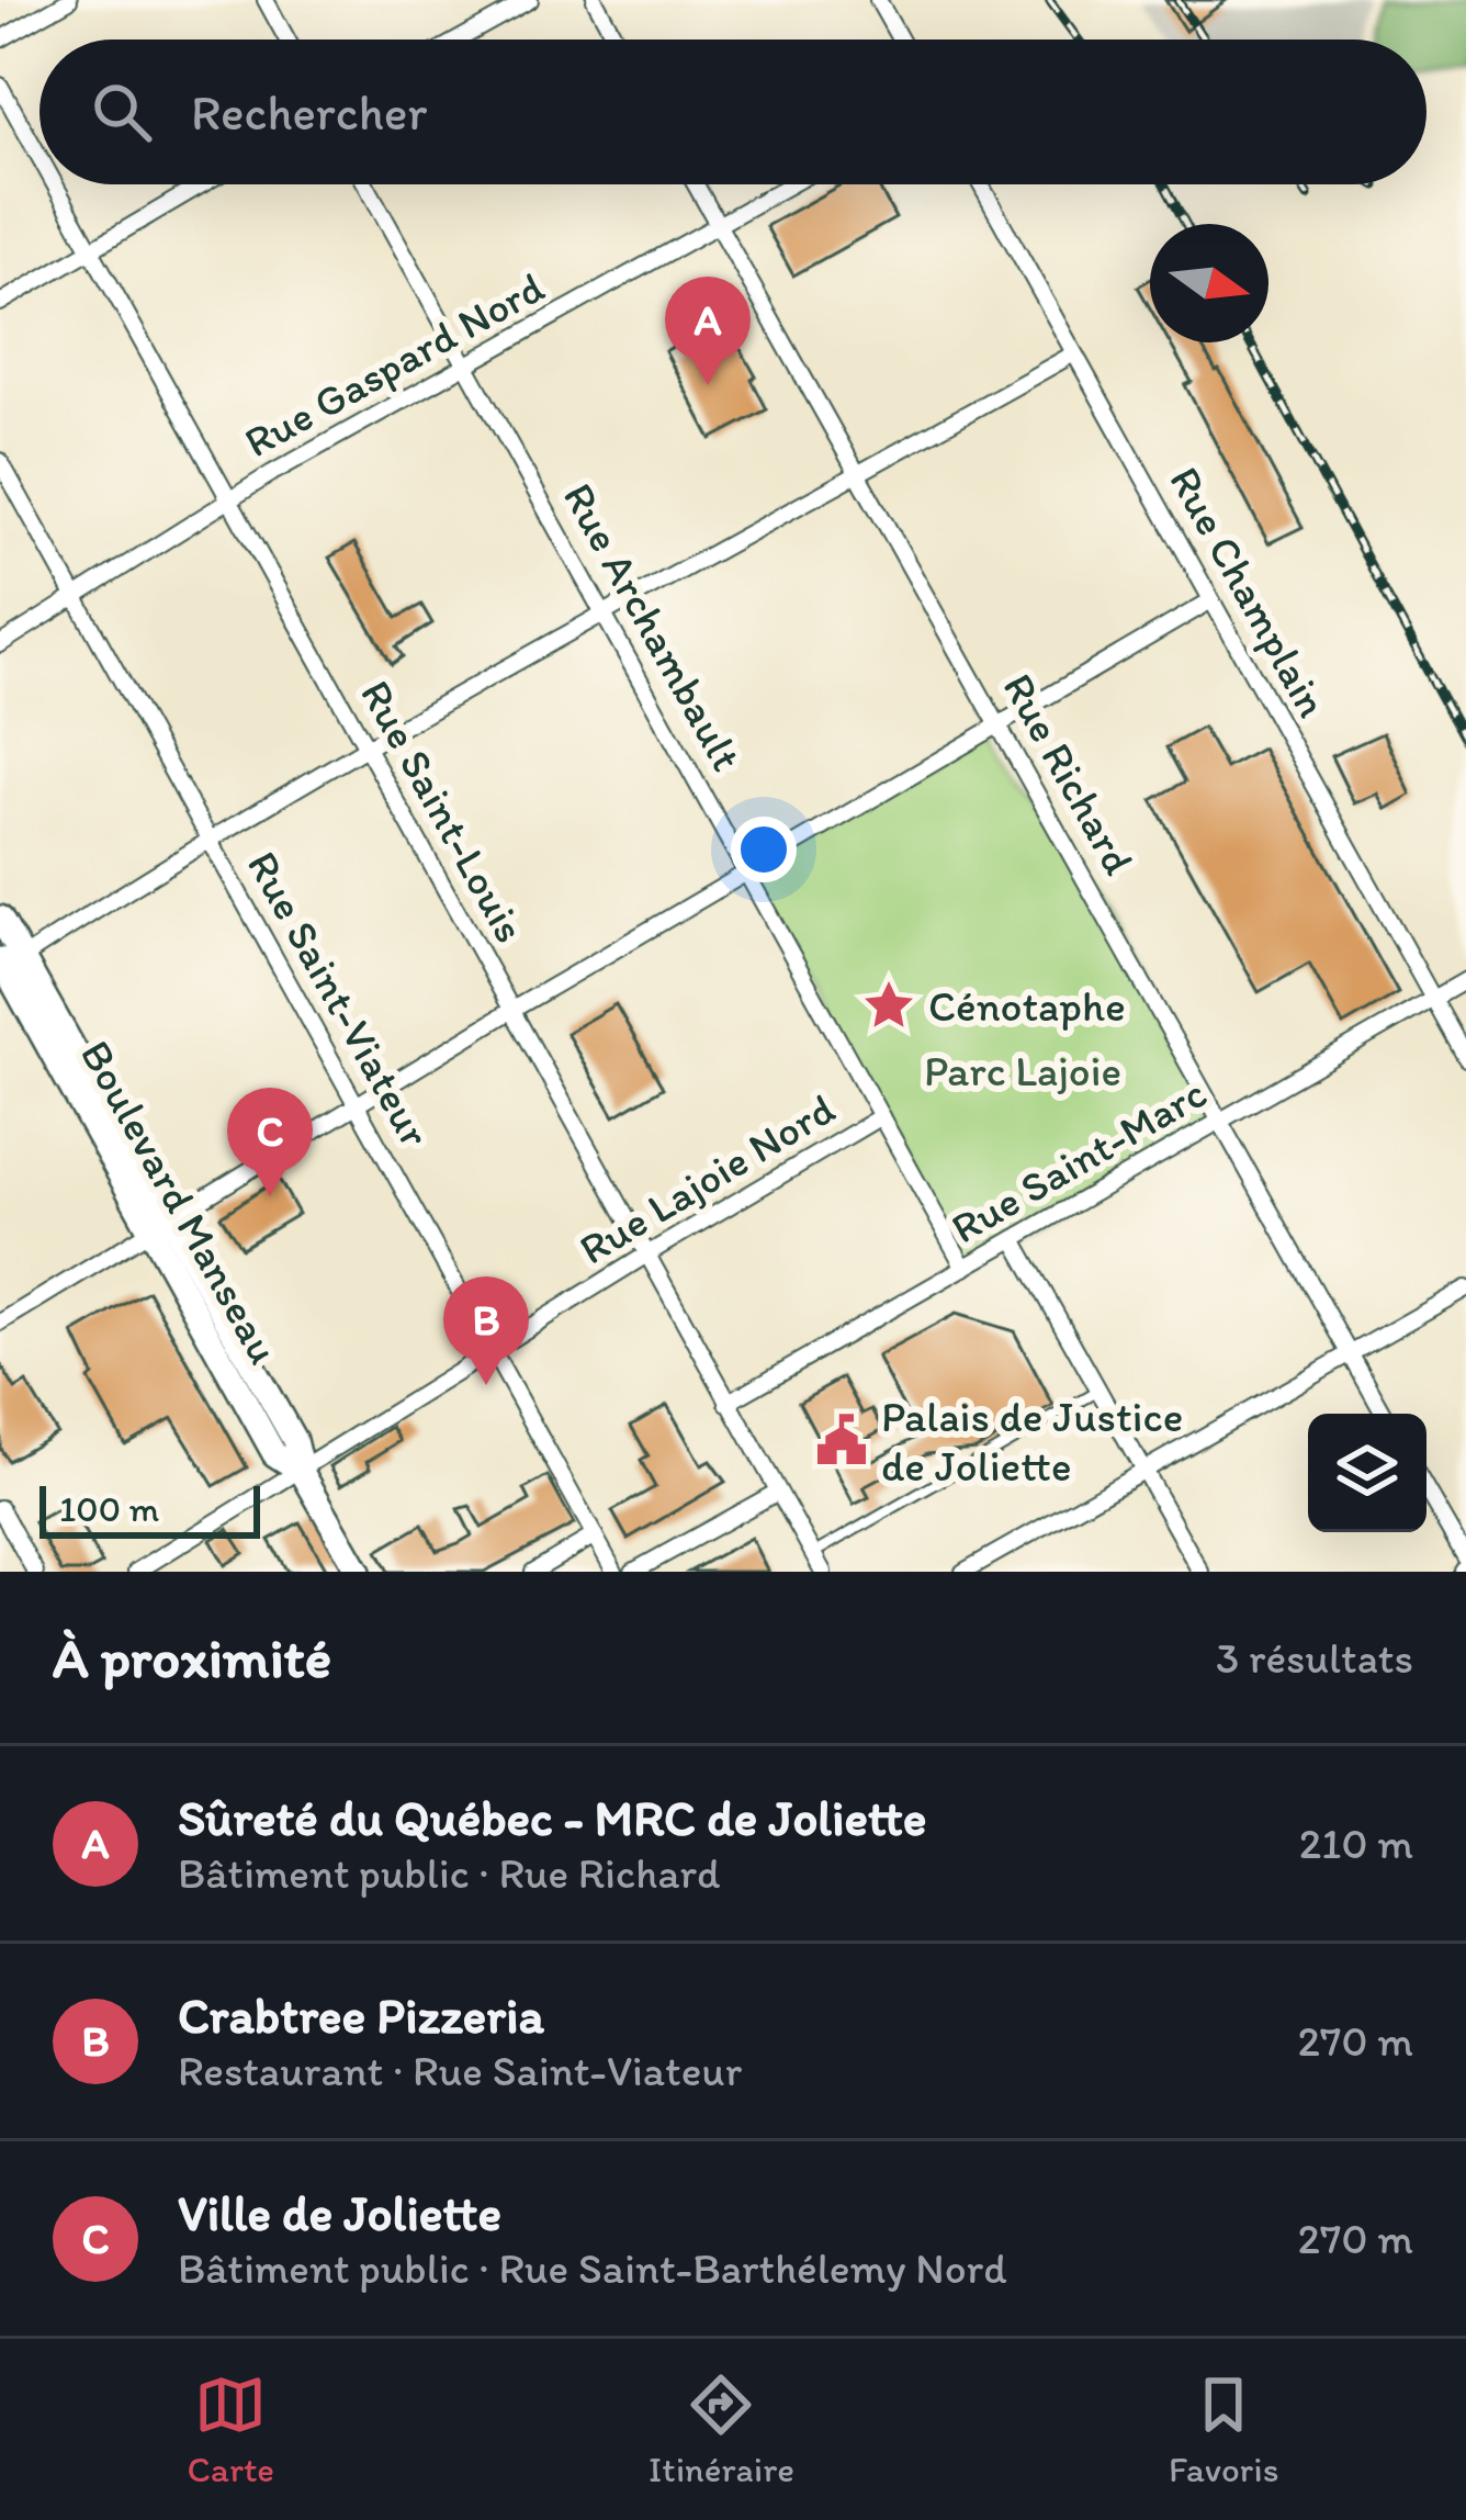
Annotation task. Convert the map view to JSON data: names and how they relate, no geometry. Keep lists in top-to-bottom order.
{
  "streets": {
    "main road": ["Boulevard Manseau"],
    "street": [
      "Rue Gaspard Nord",
      "Rue Champlain",
      "Rue Archambault",
      "Rue Richard",
      "Rue Saint-Louis",
      "Rue Saint-Viateur",
      "Rue Saint-Marc",
      "Rue Lajoie Nord"
    ]
  },
  "crossings": [
    ["Rue Gaspard Nord", "Rue Archambault"],
    ["Rue Gaspard Nord", "Rue Richard"],
    ["Rue Gaspard Nord", "Rue Saint-Louis"],
    ["Rue Gaspard Nord", "Rue Saint-Viateur"],
    ["Rue Champlain", "Rue Saint-Marc"],
    ["Rue Archambault", "Rue Saint-Marc"],
    ["Rue Archambault", "Rue Lajoie Nord"],
    ["Rue Richard", "Rue Saint-Marc"],
    ["Rue Saint-Louis", "Rue Saint-Marc"],
    ["Rue Saint-Louis", "Rue Lajoie Nord"],
    ["Rue Saint-Viateur", "Rue Lajoie Nord"],
    ["Rue Lajoie Nord", "Boulevard Manseau"]
  ],
  "parks": ["Parc Lajoie"],
  "places": {
    "place": ["Cénotaphe"],
    "public building": ["Palais de Justice de Joliette"]
  },
  "scale_bar": "100 m",
  "north": "right",
  "page": {
    "search": "Rechercher",
    "pins": ["A", "C", "B"],
    "scale": "100 m",
    "heading": ["À proximité", "3 résultats"],
    "list": [
      {
        "mark": "A",
        "name": "Sûreté du Québec - MRC de Joliette",
        "note": "Bâtiment public · Rue Richard",
        "value": "210 m"
      },
      {
        "mark": "B",
        "name": "Crabtree Pizzeria",
        "note": "Restaurant · Rue Saint-Viateur",
        "value": "270 m"
      },
      {
        "mark": "C",
        "name": "Ville de Joliette",
        "note": "Bâtiment public · Rue Saint-Barthélemy Nord",
        "value": "270 m"
      }
    ],
    "nav": ["Carte", "Itinéraire", "Favoris"]
  }
}
